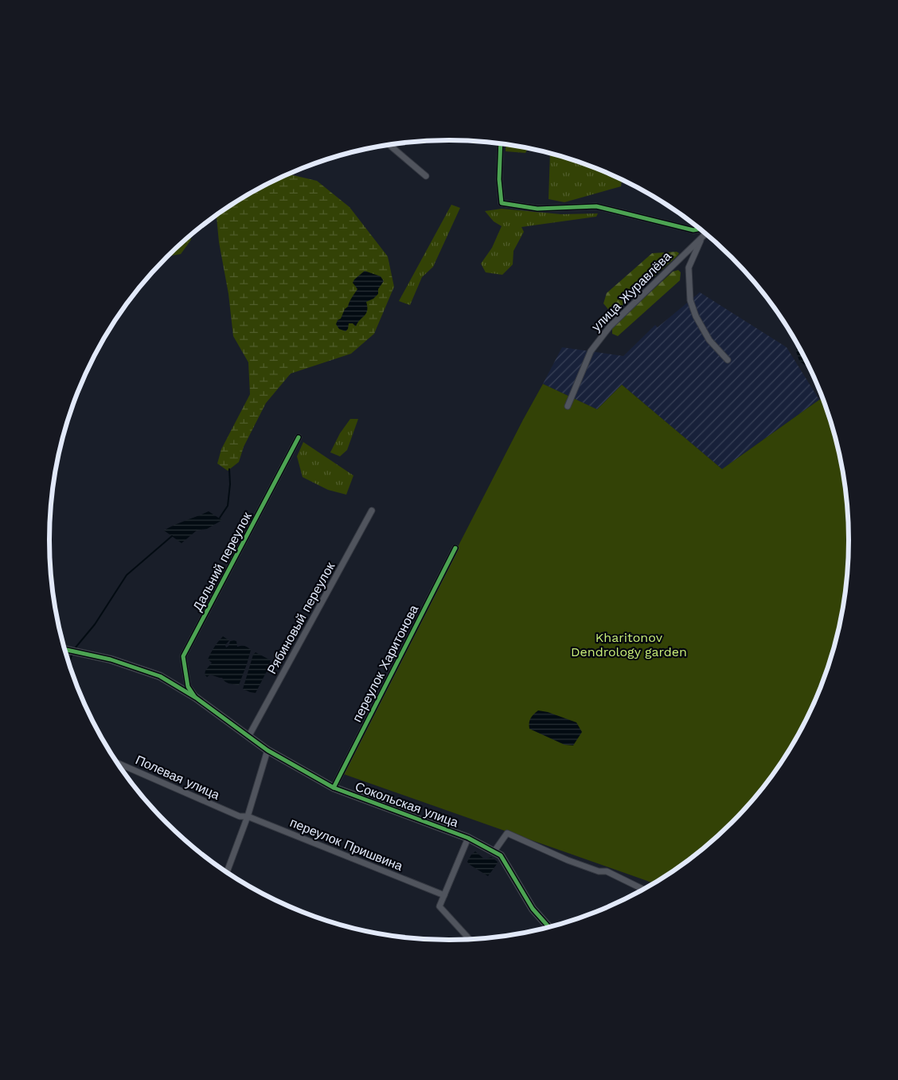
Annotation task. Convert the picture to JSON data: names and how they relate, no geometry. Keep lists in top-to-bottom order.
{
  "streets": {
    "street": [
      "улица Журавлёва",
      "Дальний переулок",
      "Рябиновый переулок",
      "переулок Харитонова",
      "Полевая улица",
      "Сокольская улица",
      "переулок Пришвина"
    ]
  },
  "crossings": [
    ["Дальний переулок", "Сокольская улица"],
    ["Рябиновый переулок", "Сокольская улица"],
    ["переулок Харитонова", "Сокольская улица"],
    ["Полевая улица", "переулок Пришвина"]
  ],
  "parks": ["Kharitonov Dendrology garden"]
}
